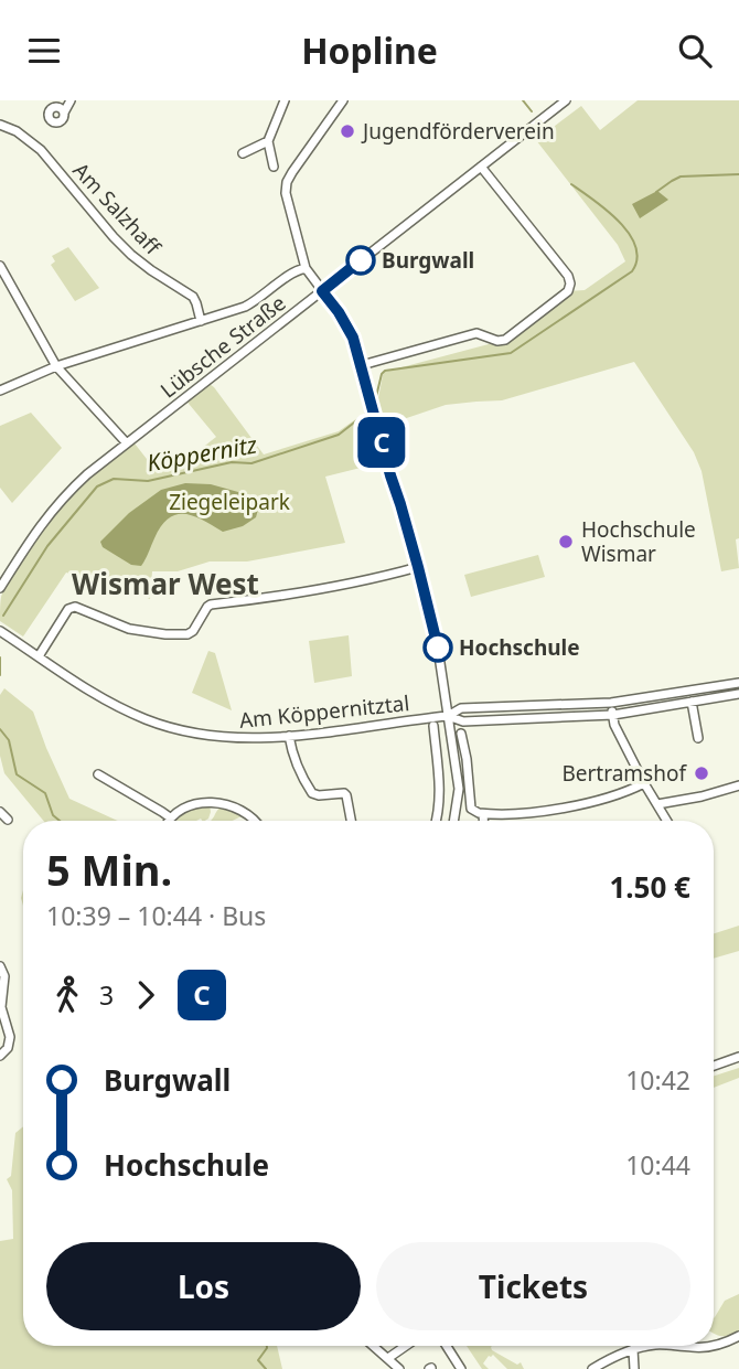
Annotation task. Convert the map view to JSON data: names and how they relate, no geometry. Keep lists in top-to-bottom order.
{
  "streets": {
    "street": ["Am Salzhaff", "Lübsche Straße", "Am Köppernitztal"]
  },
  "districts": ["Wismar West"],
  "water": ["Köppernitz"],
  "parks": ["Ziegeleipark"],
  "places": [
    "Jugendförderverein",
    "Burgwall",
    "Hochschule Wismar",
    "Hochschule",
    "Bertramshof"
  ],
  "lines": ["bus line C"],
  "page": {
    "header": "Hopline",
    "on_map": "C",
    "heading": ["5 Min.", "10:39 – 10:44 · Bus", "1.50 €"],
    "legs": ["3", "C"],
    "list": [
      {
        "name": "Burgwall",
        "value": "10:42"
      },
      {
        "name": "Hochschule",
        "value": "10:44"
      }
    ],
    "buttons": ["Los", "Tickets"]
  }
}
